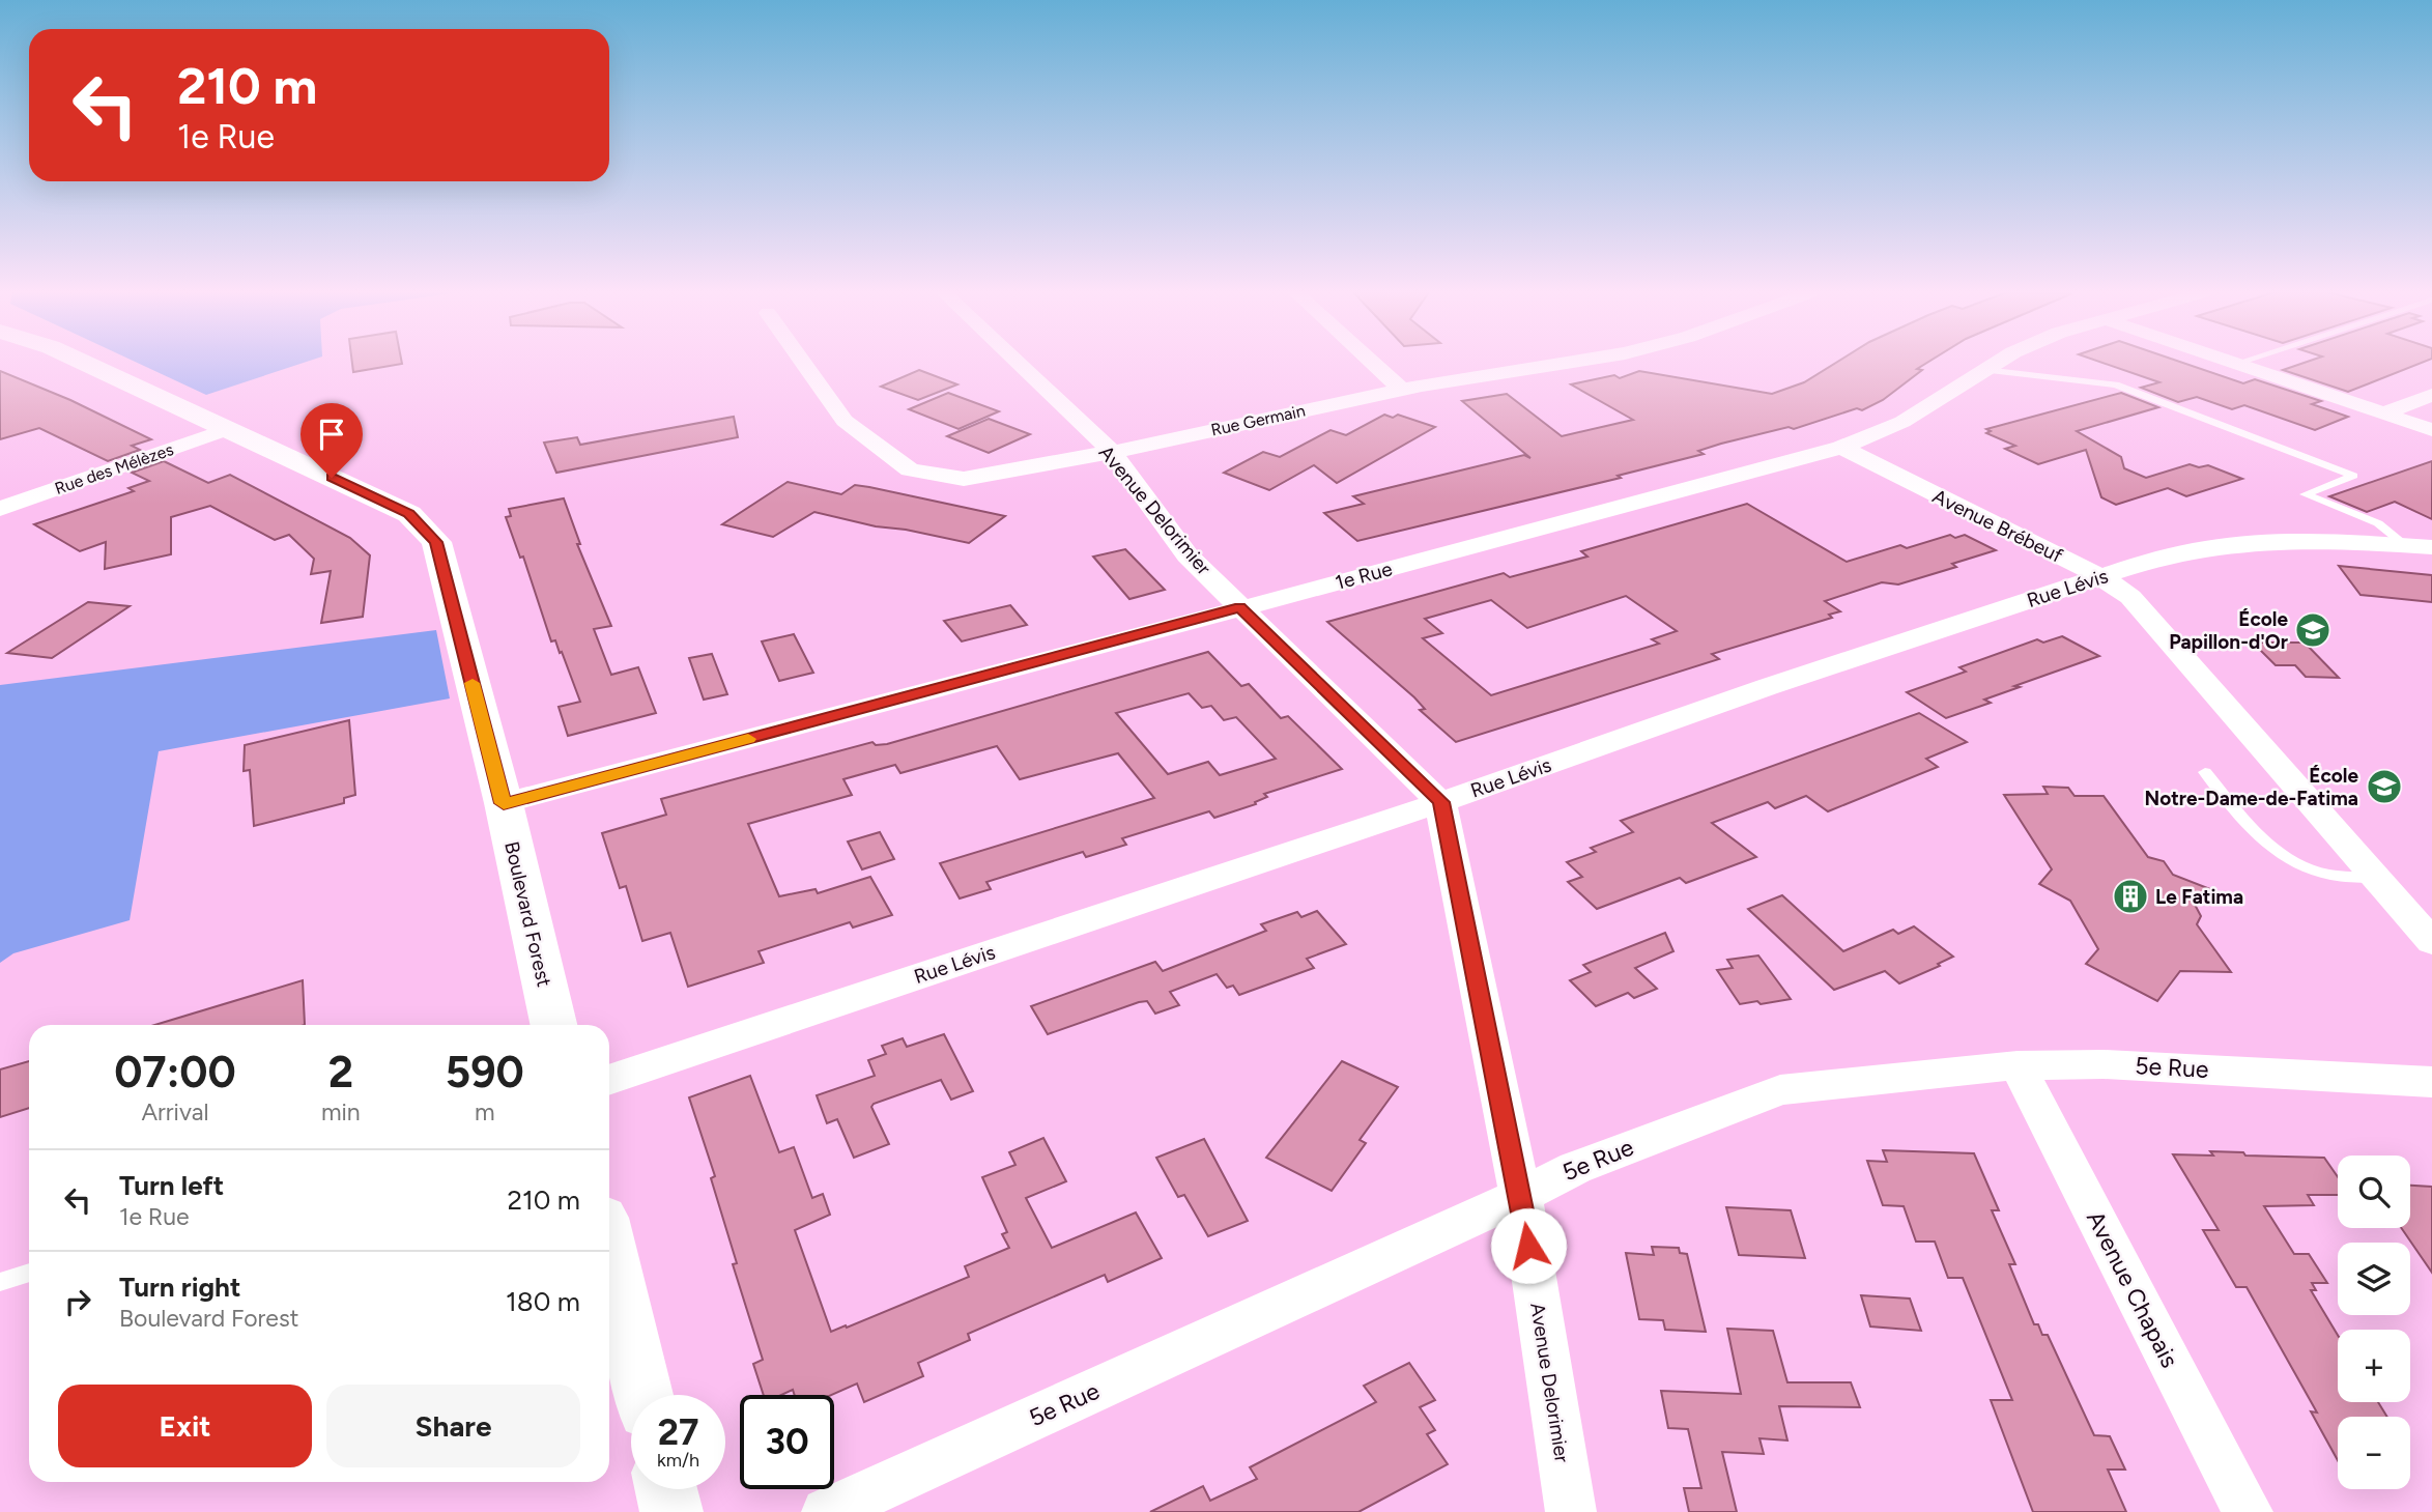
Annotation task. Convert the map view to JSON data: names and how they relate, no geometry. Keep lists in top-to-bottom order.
{
  "streets": {
    "street": [
      "Rue Germain",
      "Rue des Mélèzes",
      "Avenue Delorimier",
      "Avenue Brébeuf",
      "1e Rue",
      "Rue Lévis",
      "Boulevard Forest",
      "5e Rue",
      "Avenue Chapais"
    ]
  },
  "crossings": [
    ["Rue Germain", "Avenue Delorimier"],
    ["Rue des Mélèzes", "Boulevard Forest"],
    ["Avenue Delorimier", "1e Rue"],
    ["Avenue Delorimier", "Rue Lévis"],
    ["Avenue Delorimier", "5e Rue"],
    ["Avenue Brébeuf", "1e Rue"],
    ["Avenue Brébeuf", "Rue Lévis"],
    ["1e Rue", "Boulevard Forest"],
    ["5e Rue", "Avenue Chapais"]
  ],
  "places": {
    "school or university": ["École Papillon-d'Or", "École Notre-Dame-de-Fatima"],
    "building": ["Le Fatima"]
  },
  "page": {
    "turn": ["210 m", "1e Rue"],
    "eta": [
      "07:00",
      "Arrival",
      "2",
      "min",
      "590",
      "m"
    ],
    "list": [
      {
        "name": "Turn left",
        "note": "1e Rue",
        "value": "210 m"
      },
      {
        "name": "Turn right",
        "note": "Boulevard Forest",
        "value": "180 m"
      }
    ],
    "map_buttons": ["+", "−"],
    "buttons": ["Exit", "Share"],
    "speed": "27 km/h",
    "limit": "30"
  }
}
